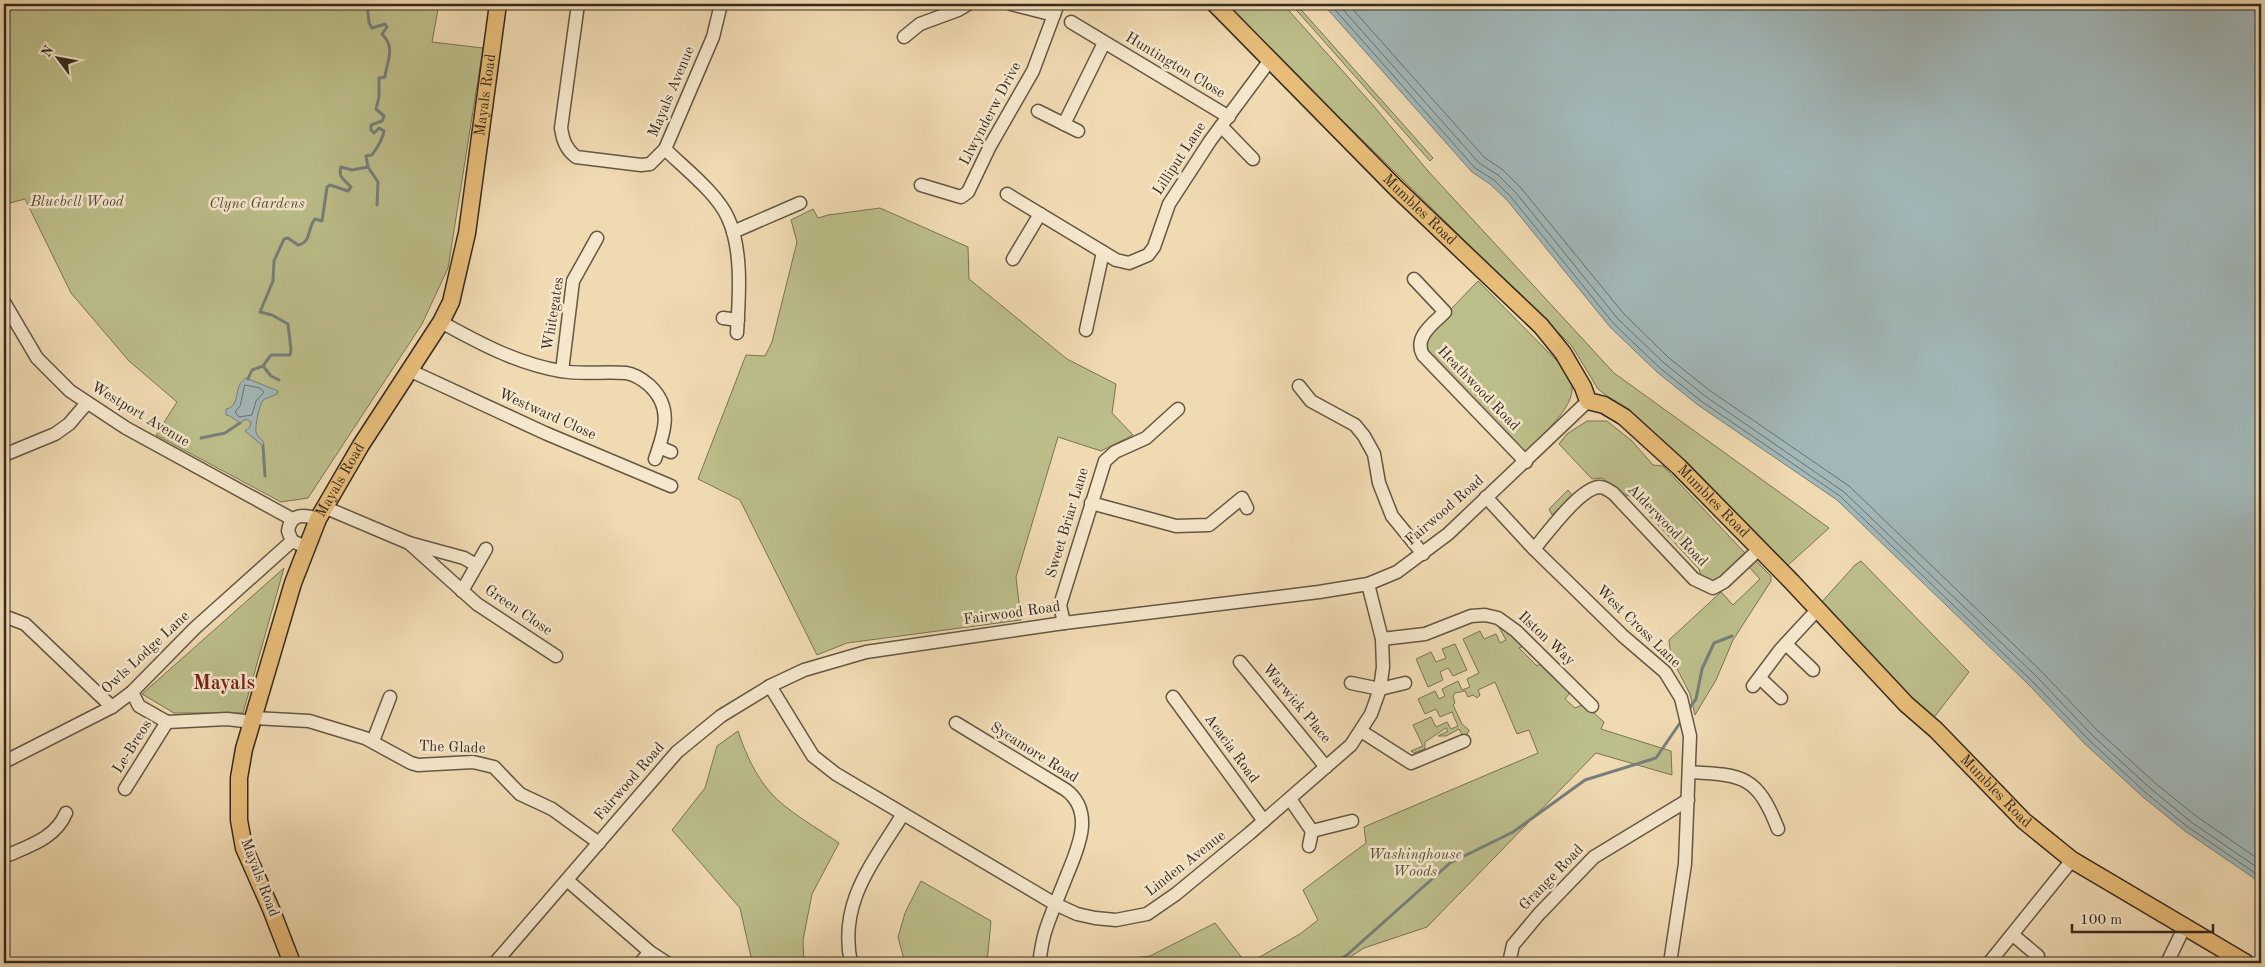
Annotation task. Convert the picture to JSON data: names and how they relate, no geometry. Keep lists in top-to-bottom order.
{
  "streets": {
    "main road": ["Mayals Road", "Mumbles Road"],
    "street": [
      "Huntington Close",
      "Mayals Avenue",
      "Llwynderw Drive",
      "Lilliput Lane",
      "Whitegates",
      "Heathwood Road",
      "Westport Avenue",
      "Westward Close",
      "Fairwood Road",
      "Sweet Briar Lane",
      "Alderwood Road",
      "Green Close",
      "West Cross Lane",
      "Ilston Way",
      "Owls Lodge Lane",
      "Warwick Place",
      "Le-Breos",
      "The Glade",
      "Acacia Road",
      "Sycamore Road",
      "Linden Avenue",
      "Grange Road"
    ]
  },
  "crossings": [
    ["Huntington Close", "Lilliput Lane"],
    ["Mayals Road", "Whitegates"],
    ["Mayals Road", "Westward Close"],
    ["Mayals Road", "Green Close"],
    ["Mayals Road", "Owls Lodge Lane"],
    ["Mayals Road", "The Glade"],
    ["Lilliput Lane", "Mumbles Road"],
    ["Mumbles Road", "Fairwood Road"],
    ["Mumbles Road", "Alderwood Road"],
    ["Heathwood Road", "Fairwood Road"],
    ["Fairwood Road", "Sweet Briar Lane"],
    ["Fairwood Road", "West Cross Lane"],
    ["Fairwood Road", "The Glade"],
    ["Fairwood Road", "Linden Avenue"],
    ["Alderwood Road", "West Cross Lane"],
    ["West Cross Lane", "Grange Road"],
    ["Ilston Way", "Linden Avenue"],
    ["Warwick Place", "Linden Avenue"],
    ["Le-Breos", "The Glade"],
    ["Acacia Road", "Linden Avenue"],
    ["Sycamore Road", "Linden Avenue"]
  ],
  "districts": ["Mayals"],
  "parks": ["Bluebell Wood", "Clyne Gardens", "Washinghouse Woods"],
  "scale_bar": "100 m",
  "north": "top left"
}
